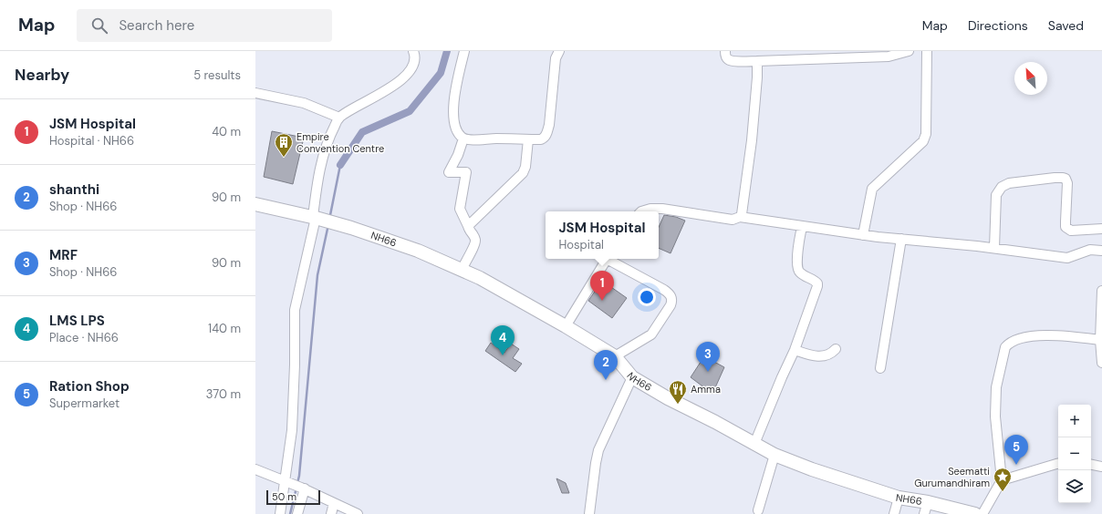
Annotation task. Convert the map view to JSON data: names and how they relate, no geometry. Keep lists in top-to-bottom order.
{
  "streets": {
    "highway": ["NH66"]
  },
  "places": {
    "building": ["Empire Convention Centre"],
    "restaurant": ["Amma"],
    "place": ["Seematti Gurumandhiram"]
  },
  "scale_bar": "50 m",
  "north": "top left",
  "page": {
    "header": "Map",
    "search": "Search here",
    "nav": ["Map", "Directions", "Saved"],
    "heading": ["Nearby", "5 results"],
    "list": [
      {
        "mark": "1",
        "name": "JSM Hospital",
        "note": "Hospital · NH66",
        "value": "40 m"
      },
      {
        "mark": "2",
        "name": "shanthi",
        "note": "Shop · NH66",
        "value": "90 m"
      },
      {
        "mark": "3",
        "name": "MRF",
        "note": "Shop · NH66",
        "value": "90 m"
      },
      {
        "mark": "4",
        "name": "LMS LPS",
        "note": "Place · NH66",
        "value": "140 m"
      },
      {
        "mark": "5",
        "name": "Ration Shop",
        "note": "Supermarket",
        "value": "370 m"
      }
    ],
    "popup": ["JSM Hospital", "Hospital"],
    "pins": [
      "1",
      "4",
      "3",
      "2",
      "5"
    ],
    "map_buttons": ["+", "−"],
    "scale": "50 m"
  }
}
